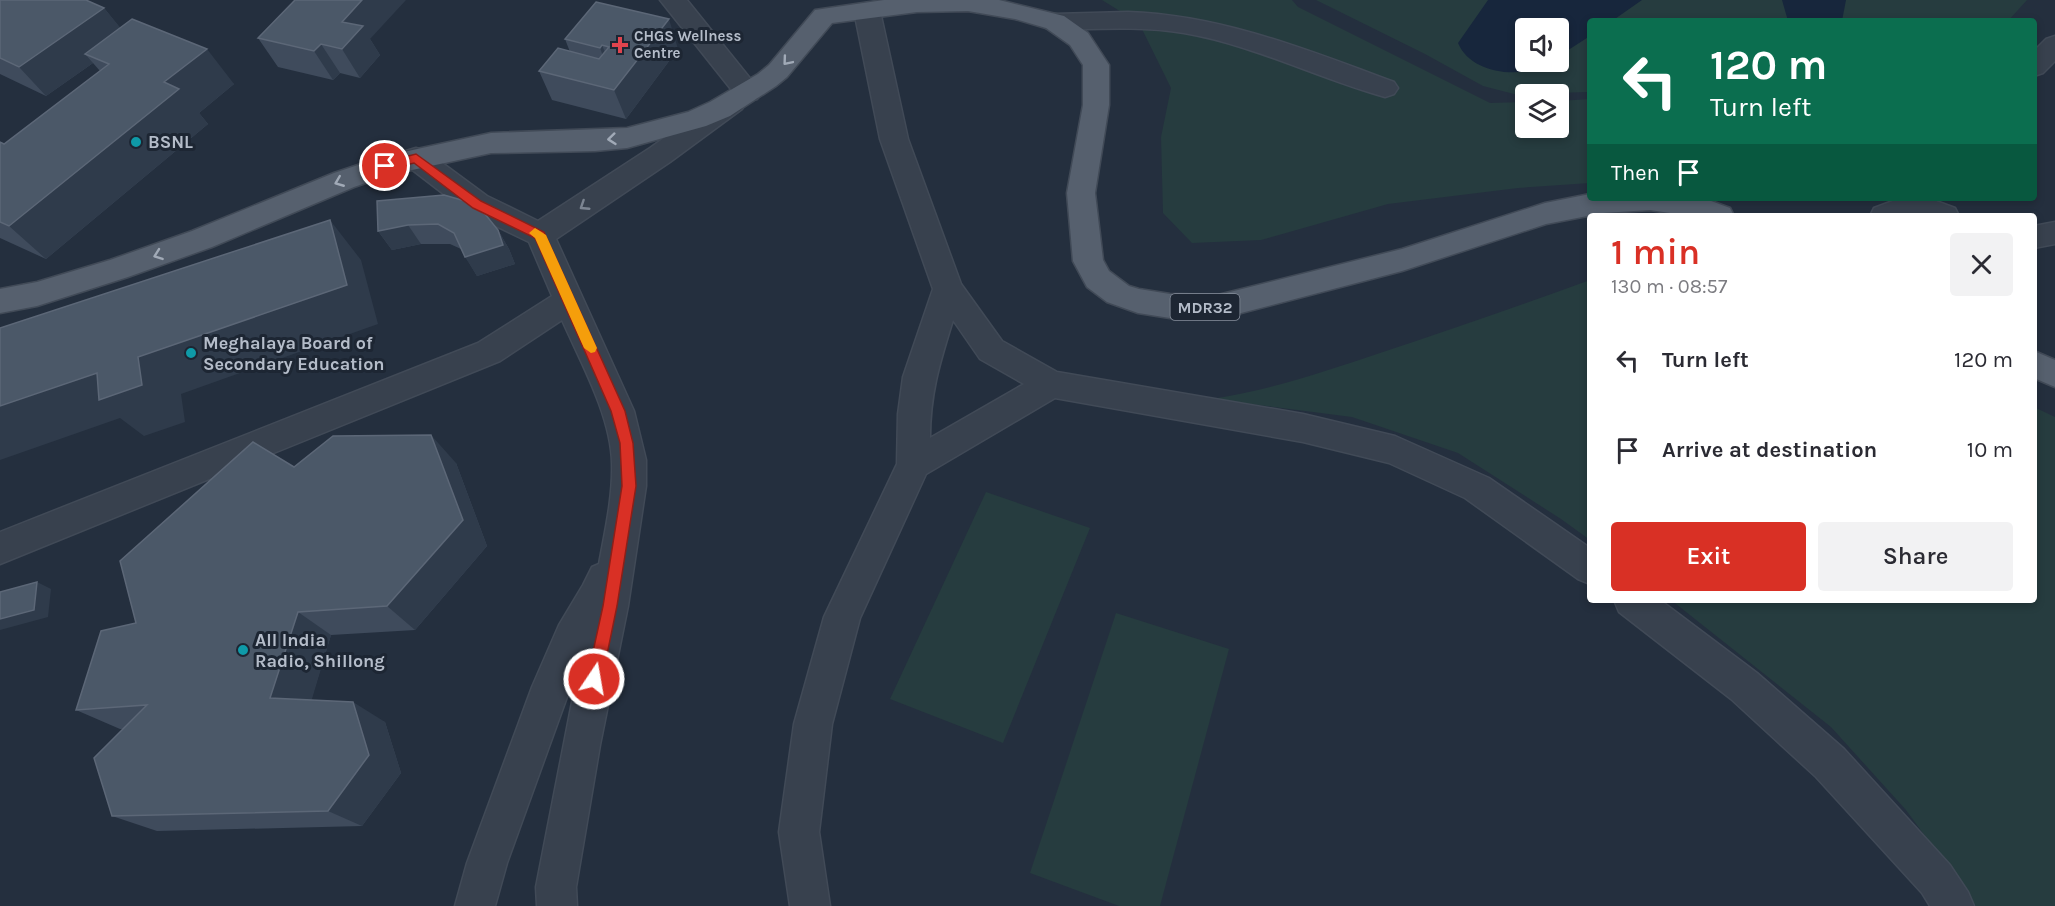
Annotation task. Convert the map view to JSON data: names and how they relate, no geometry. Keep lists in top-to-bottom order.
{
  "streets": {
    "main road": ["MDR32"]
  },
  "places": {
    "health": ["CHGS Wellness Centre"],
    "other": ["BSNL", "Meghalaya Board of Secondary Education", "All India Radio, Shillong"]
  },
  "page": {
    "turn": ["120 m", "Turn left"],
    "then": "Then",
    "heading": ["1 min", "130 m · 08:57"],
    "list": [
      {
        "name": "Turn left",
        "value": "120 m"
      },
      {
        "name": "Arrive at destination",
        "value": "10 m"
      }
    ],
    "buttons": ["Exit", "Share"]
  }
}
